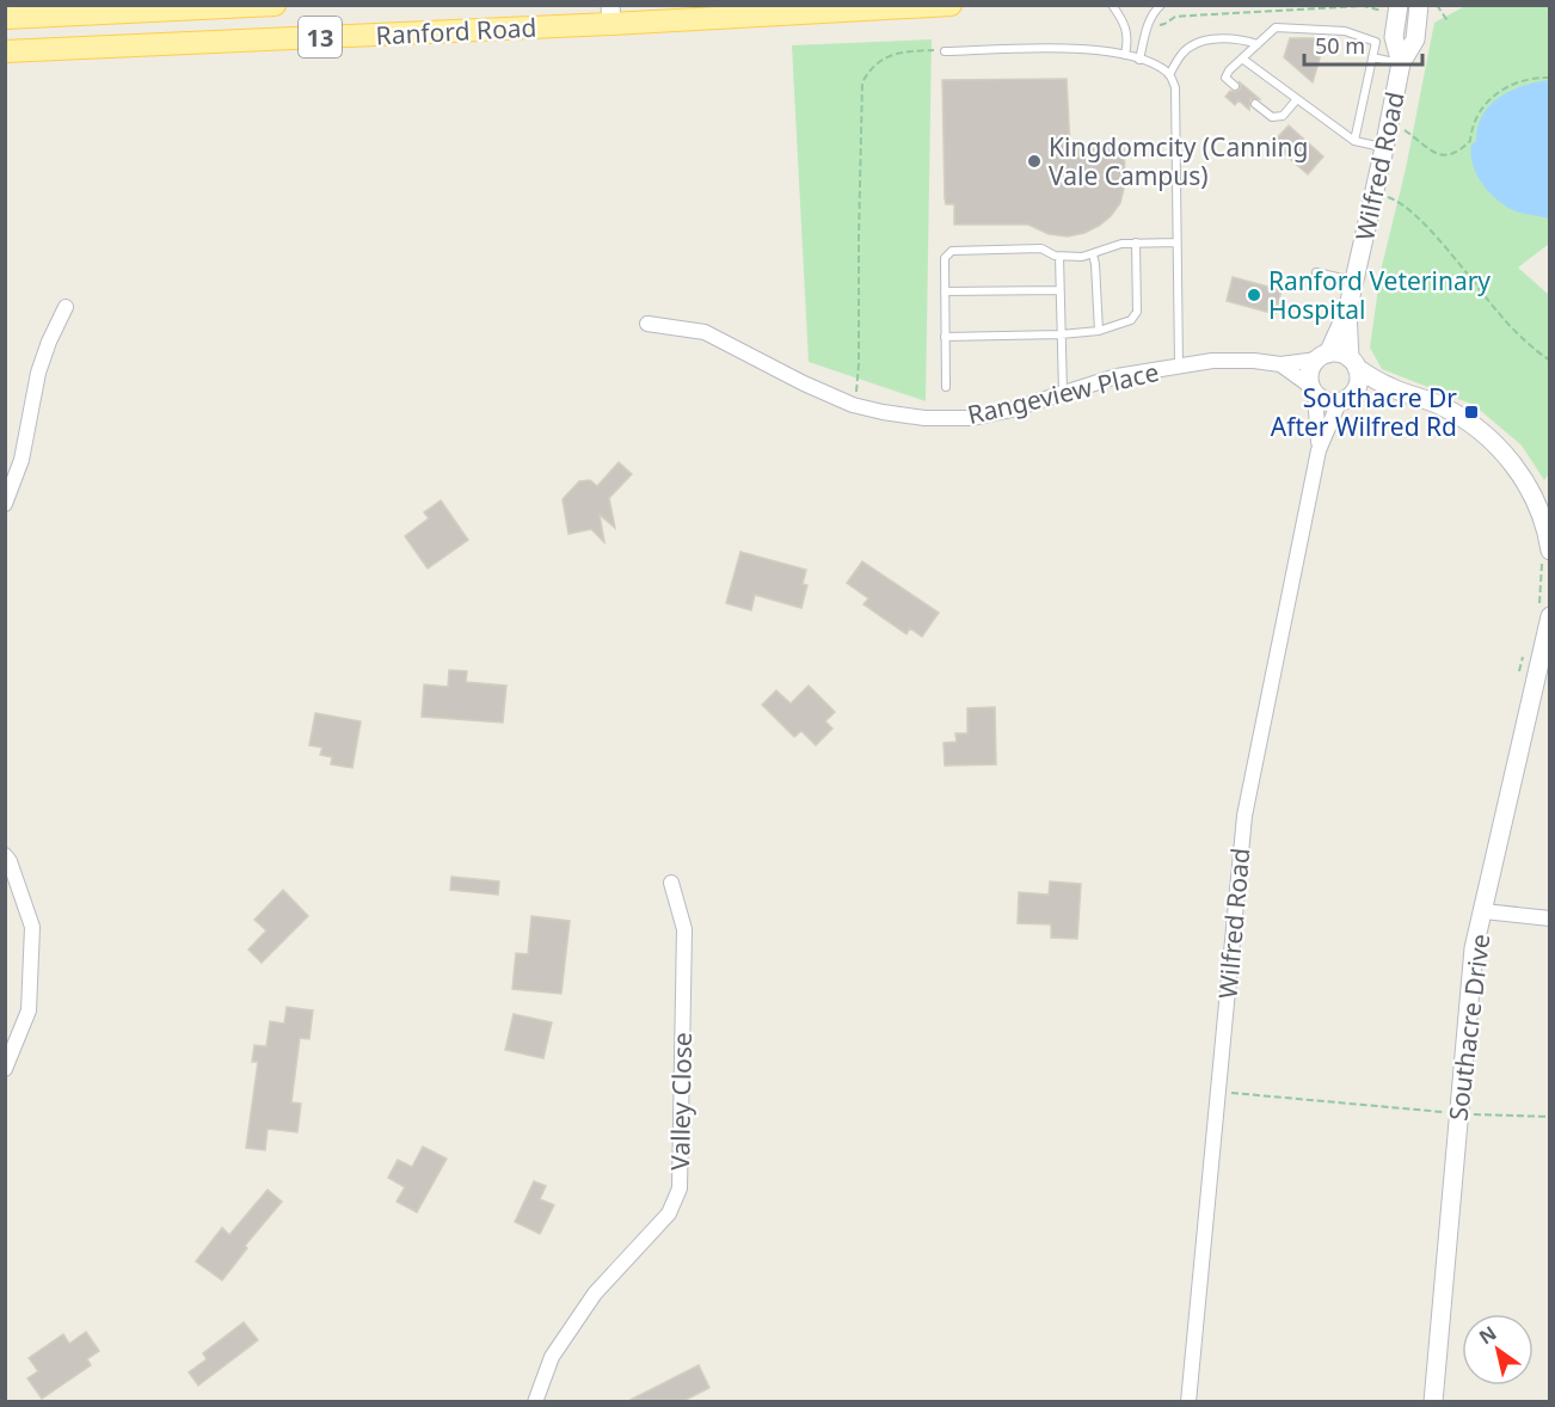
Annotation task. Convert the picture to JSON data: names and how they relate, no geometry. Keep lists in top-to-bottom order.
{
  "streets": {
    "main road": ["Ranford Road", "13"],
    "street": [
      "Wilfred Road",
      "Rangeview Place",
      "Southacre Drive",
      "Valley Close"
    ]
  },
  "crossings": [
    ["Wilfred Road", "Rangeview Place"]
  ],
  "places": {
    "other": ["Kingdomcity (Canning Vale Campus)", "Ranford Veterinary Hospital"],
    "transit": ["Southacre Dr After Wilfred Rd"]
  },
  "scale_bar": "50 m",
  "north": "top left"
}
